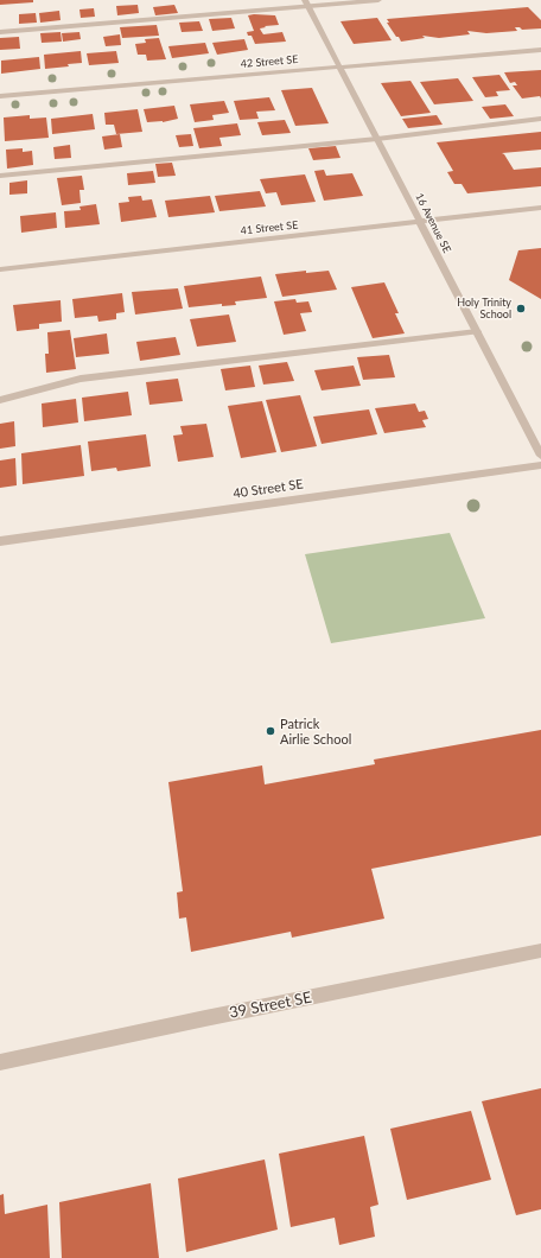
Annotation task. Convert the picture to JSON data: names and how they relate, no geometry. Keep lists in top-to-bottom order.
{
  "streets": {
    "street": [
      "42 Street SE",
      "16 Avenue SE",
      "41 Street SE",
      "40 Street SE",
      "39 Street SE"
    ]
  },
  "crossings": [
    ["42 Street SE", "16 Avenue SE"],
    ["16 Avenue SE", "41 Street SE"]
  ],
  "places": ["Holy Trinity School", "Patrick Airlie School"]
}
